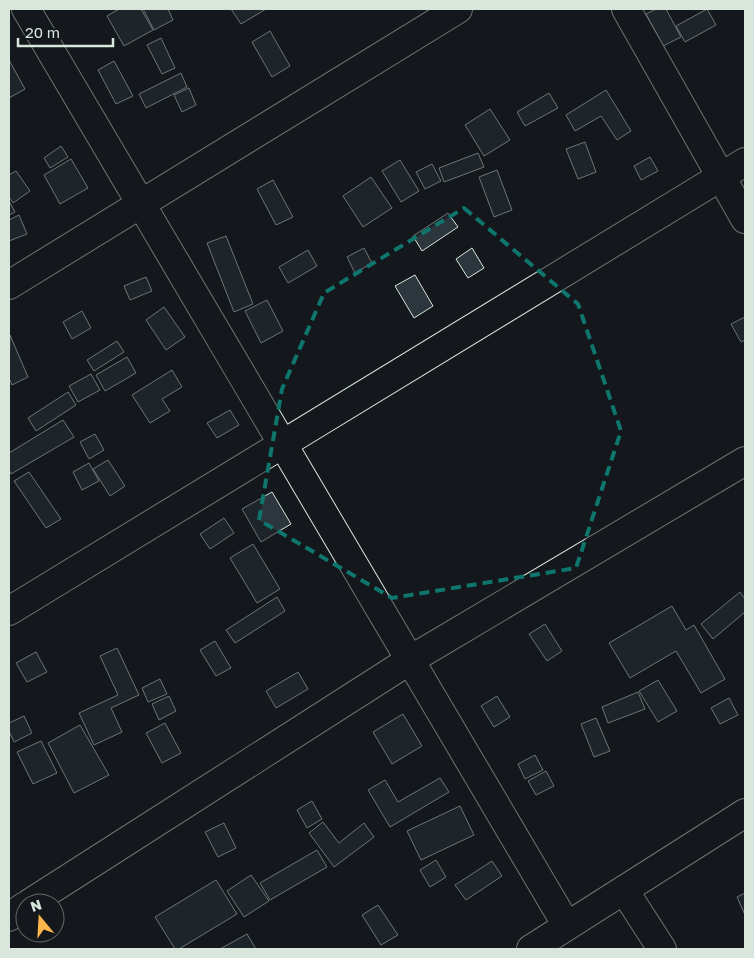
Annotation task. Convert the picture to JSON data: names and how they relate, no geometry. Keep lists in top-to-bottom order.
{
  "scale_bar": "20 m",
  "north": "top"
}
